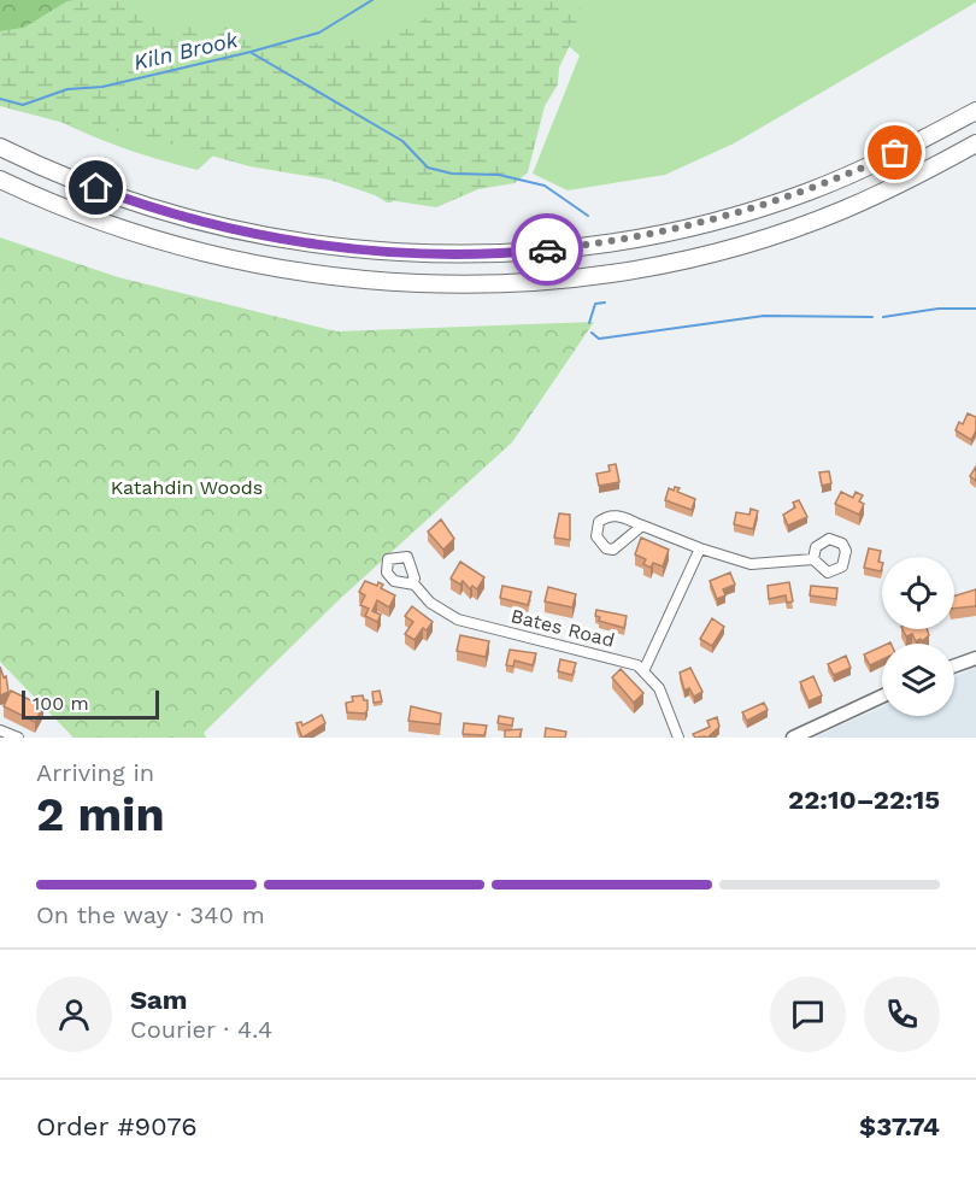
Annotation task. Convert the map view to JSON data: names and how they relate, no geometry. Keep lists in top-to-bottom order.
{
  "streets": {
    "street": ["Bates Road"]
  },
  "water": ["Kiln Brook"],
  "parks": ["Katahdin Woods"],
  "scale_bar": "100 m",
  "page": {
    "scale": "100 m",
    "heading": ["2 min", "Arriving in", "22:10–22:15"],
    "panel": [
      "Sam",
      "Courier · 4.4",
      "Order #9076",
      "$37.74"
    ],
    "bar": "On the way · 340 m"
  }
}
